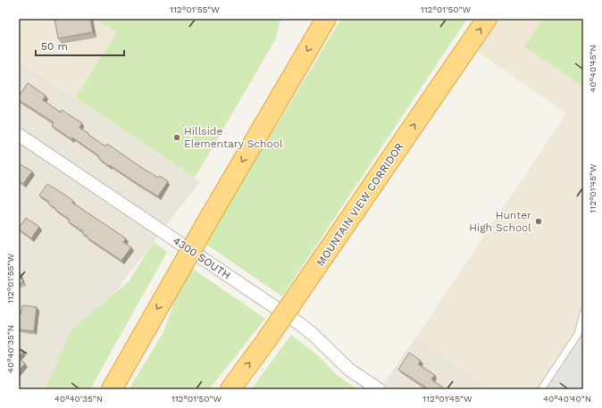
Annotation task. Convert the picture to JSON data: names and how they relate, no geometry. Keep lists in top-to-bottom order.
{
  "streets": {
    "highway": ["MOUNTAIN VIEW CORRIDOR"],
    "street": ["4300 SOUTH"]
  },
  "places": ["Hillside Elementary School", "Hunter High School"],
  "scale_bar": "50 m",
  "coordinates": [
    "112°01'55\"W",
    "112°01'50\"W",
    "40°40'45\"N",
    "112°01'45\"W",
    "40°40'35\"N",
    "40°40'40\"N"
  ]
}
